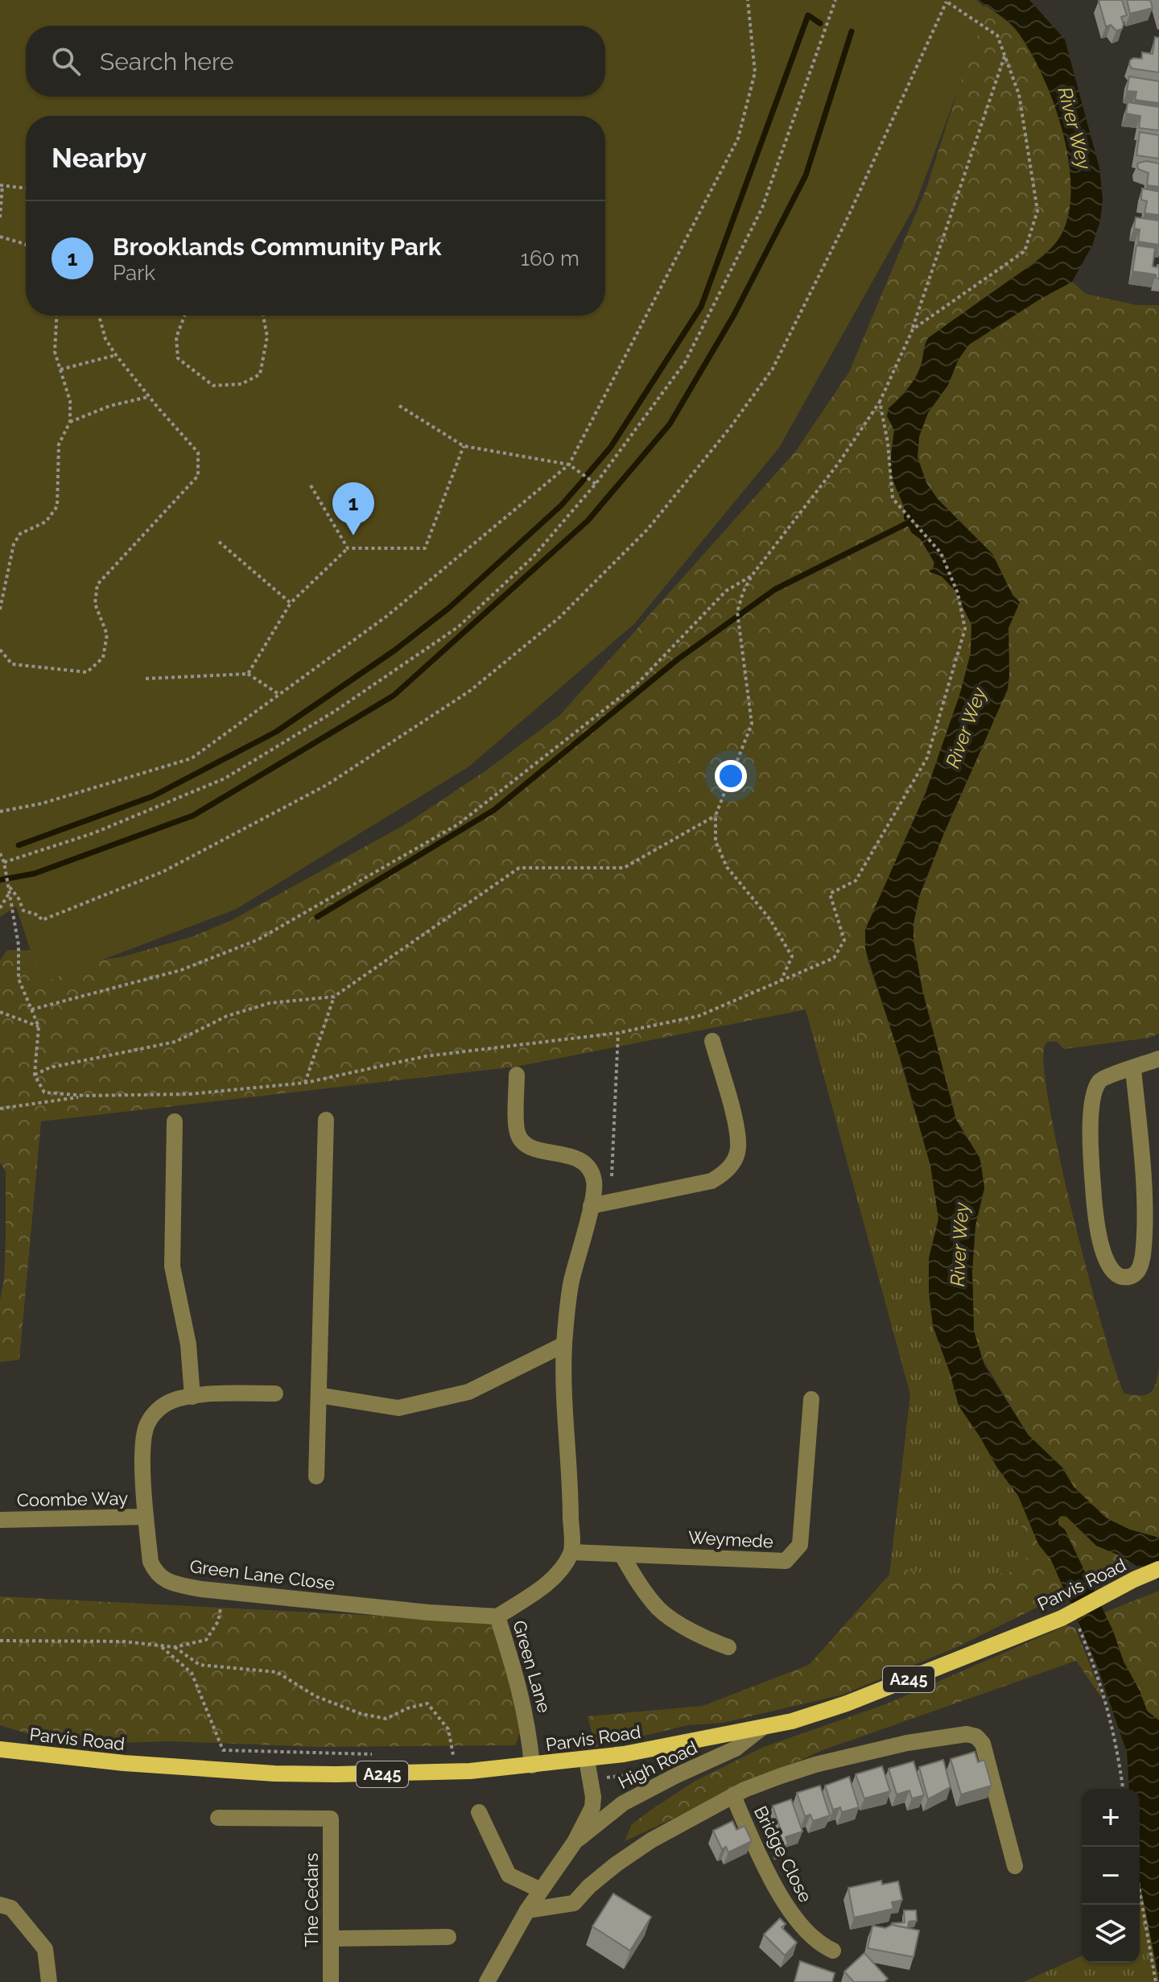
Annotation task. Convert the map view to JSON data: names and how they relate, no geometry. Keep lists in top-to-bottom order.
{
  "streets": {
    "main road": ["Parvis Road", "A245"],
    "street": [
      "Coombe Way",
      "Weymede",
      "Green Lane Close",
      "Green Lane",
      "High Road",
      "Bridge Close",
      "The Cedars"
    ]
  },
  "crossings": [
    ["Coombe Way", "Green Lane Close"],
    ["Green Lane Close", "Green Lane"],
    ["Parvis Road", "Green Lane"],
    ["Parvis Road", "High Road"]
  ],
  "water": ["River Wey"],
  "page": {
    "search": "Search here",
    "heading": "Nearby",
    "list": [
      {
        "mark": "1",
        "name": "Brooklands Community Park",
        "note": "Park",
        "value": "160 m"
      }
    ],
    "pins": "1",
    "map_buttons": ["+", "−"]
  }
}
